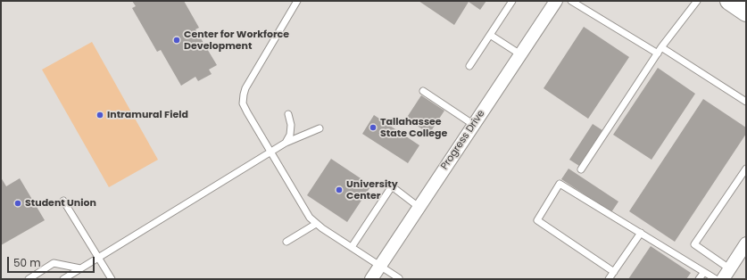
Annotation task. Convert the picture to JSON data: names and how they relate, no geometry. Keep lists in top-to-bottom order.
{
  "streets": {
    "street": ["Progress Drive"]
  },
  "places": [
    "Center for Workforce Development",
    "Intramural Field",
    "Tallahassee State College",
    "University Center",
    "Student Union"
  ],
  "scale_bar": "50 m"
}
